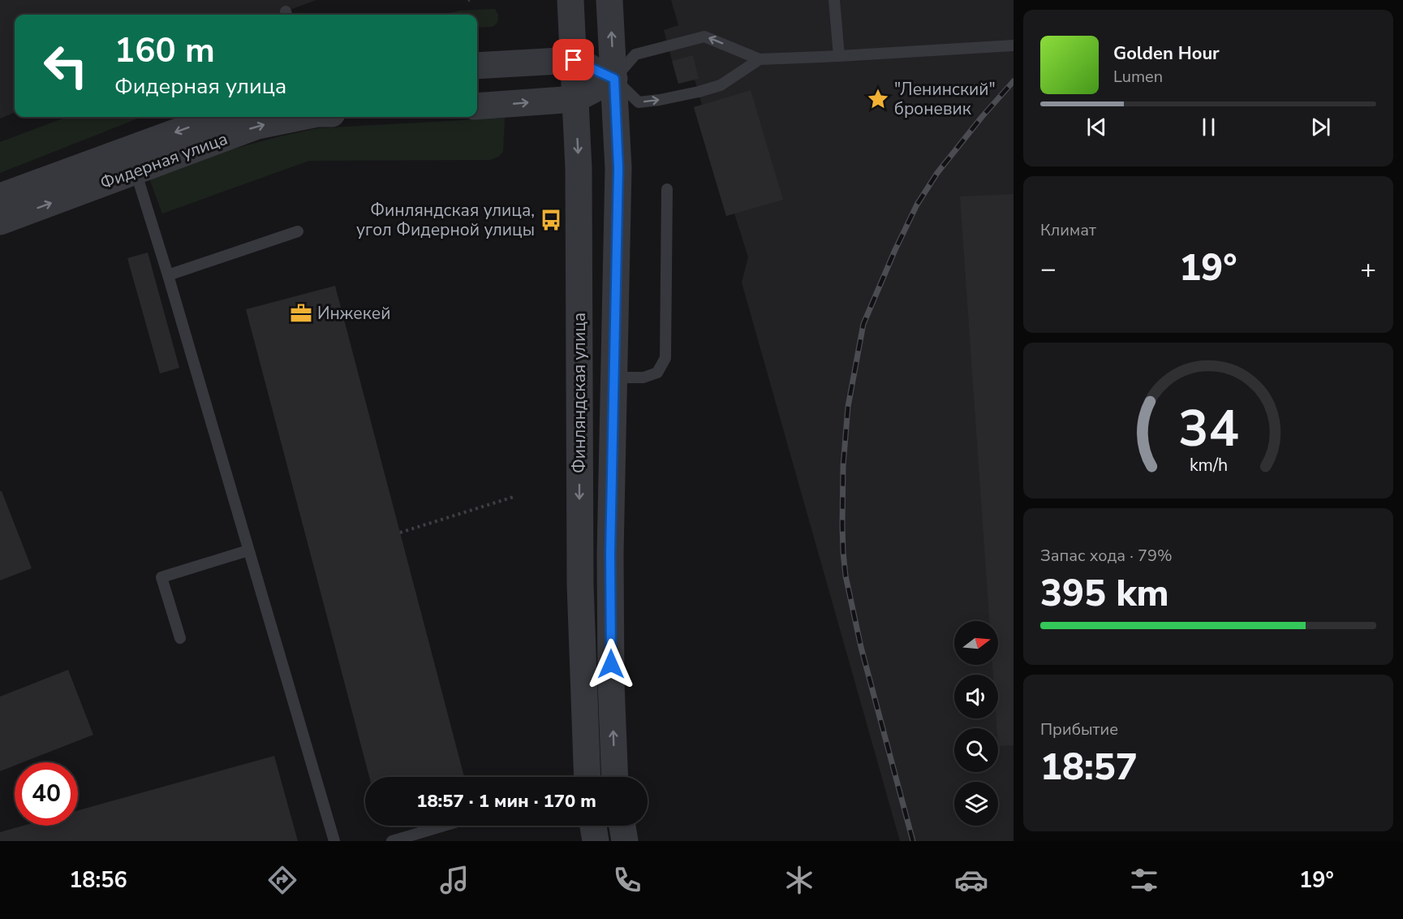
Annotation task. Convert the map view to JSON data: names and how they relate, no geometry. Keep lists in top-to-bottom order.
{
  "streets": {
    "street": ["Фидерная улица", "Финляндская улица"]
  },
  "places": {
    "place": ["\"Ленинский\" броневик"],
    "bus stop": ["Финляндская улица, угол Фидерной улицы"],
    "office": ["Инжекей"]
  },
  "north": "right",
  "page": {
    "turn": ["160 m", "Фидерная улица"],
    "song": ["Golden Hour", "Lumen"],
    "tile": [
      "Климат",
      ["Запас хода · 79%", "395 km"],
      ["Прибытие", "18:57"]
    ],
    "heat": ["−", "19°", "+"],
    "limit": "40",
    "trip": "18:57 · 1 мин · 170 m",
    "tabs": ["18:56", "19°"],
    "gauge": ["34", "km/h"]
  }
}
